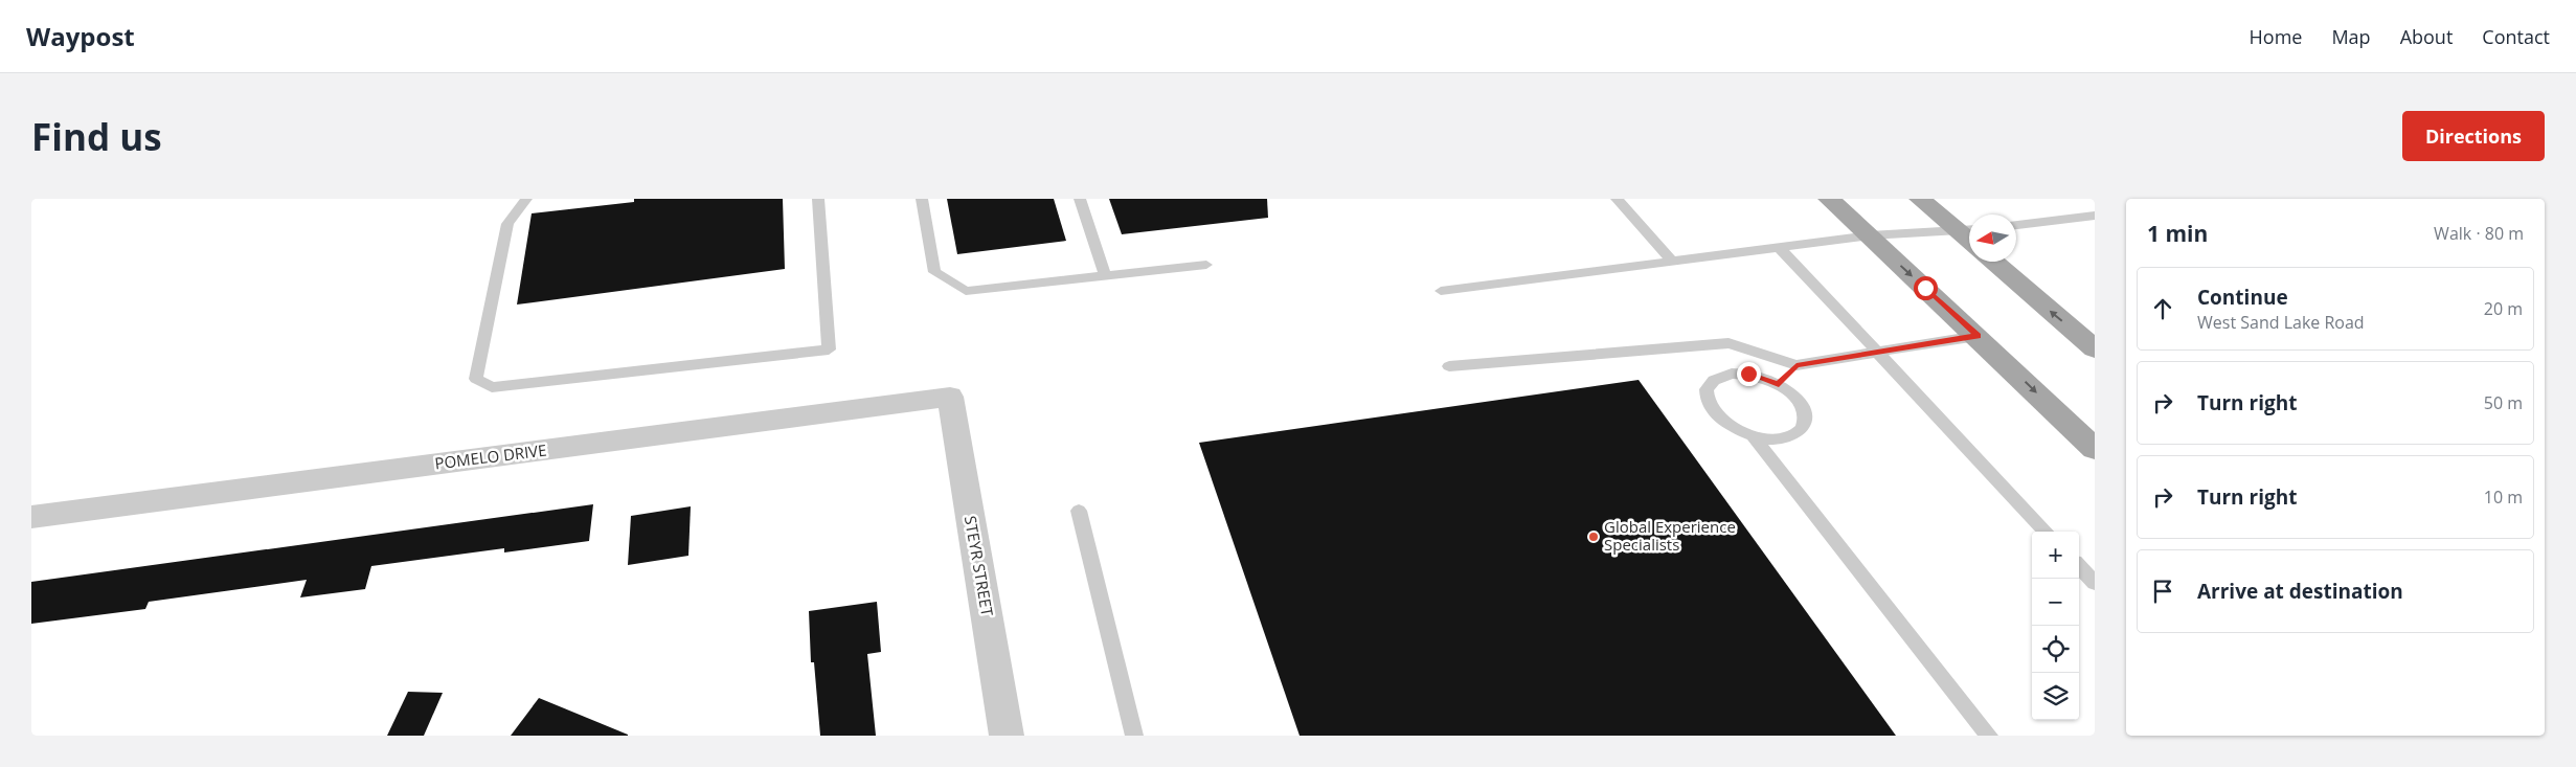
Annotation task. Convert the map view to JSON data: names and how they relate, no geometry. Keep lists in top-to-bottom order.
{
  "streets": {
    "street": ["POMELO DRIVE", "STEYR STREET"]
  },
  "crossings": [
    ["POMELO DRIVE", "STEYR STREET"]
  ],
  "places": ["Global Experience Specialists"],
  "north": "left",
  "page": {
    "header": "Waypost",
    "nav": [
      "Home",
      "Map",
      "About",
      "Contact"
    ],
    "buttons": "Directions",
    "title": "Find us",
    "heading": ["1 min", "Walk · 80 m"],
    "list": [
      ["Continue", "West Sand Lake Road", "20 m"],
      ["Turn right", "50 m"],
      ["Turn right", "10 m"],
      "Arrive at destination"
    ],
    "map_buttons": ["+", "−"]
  }
}
